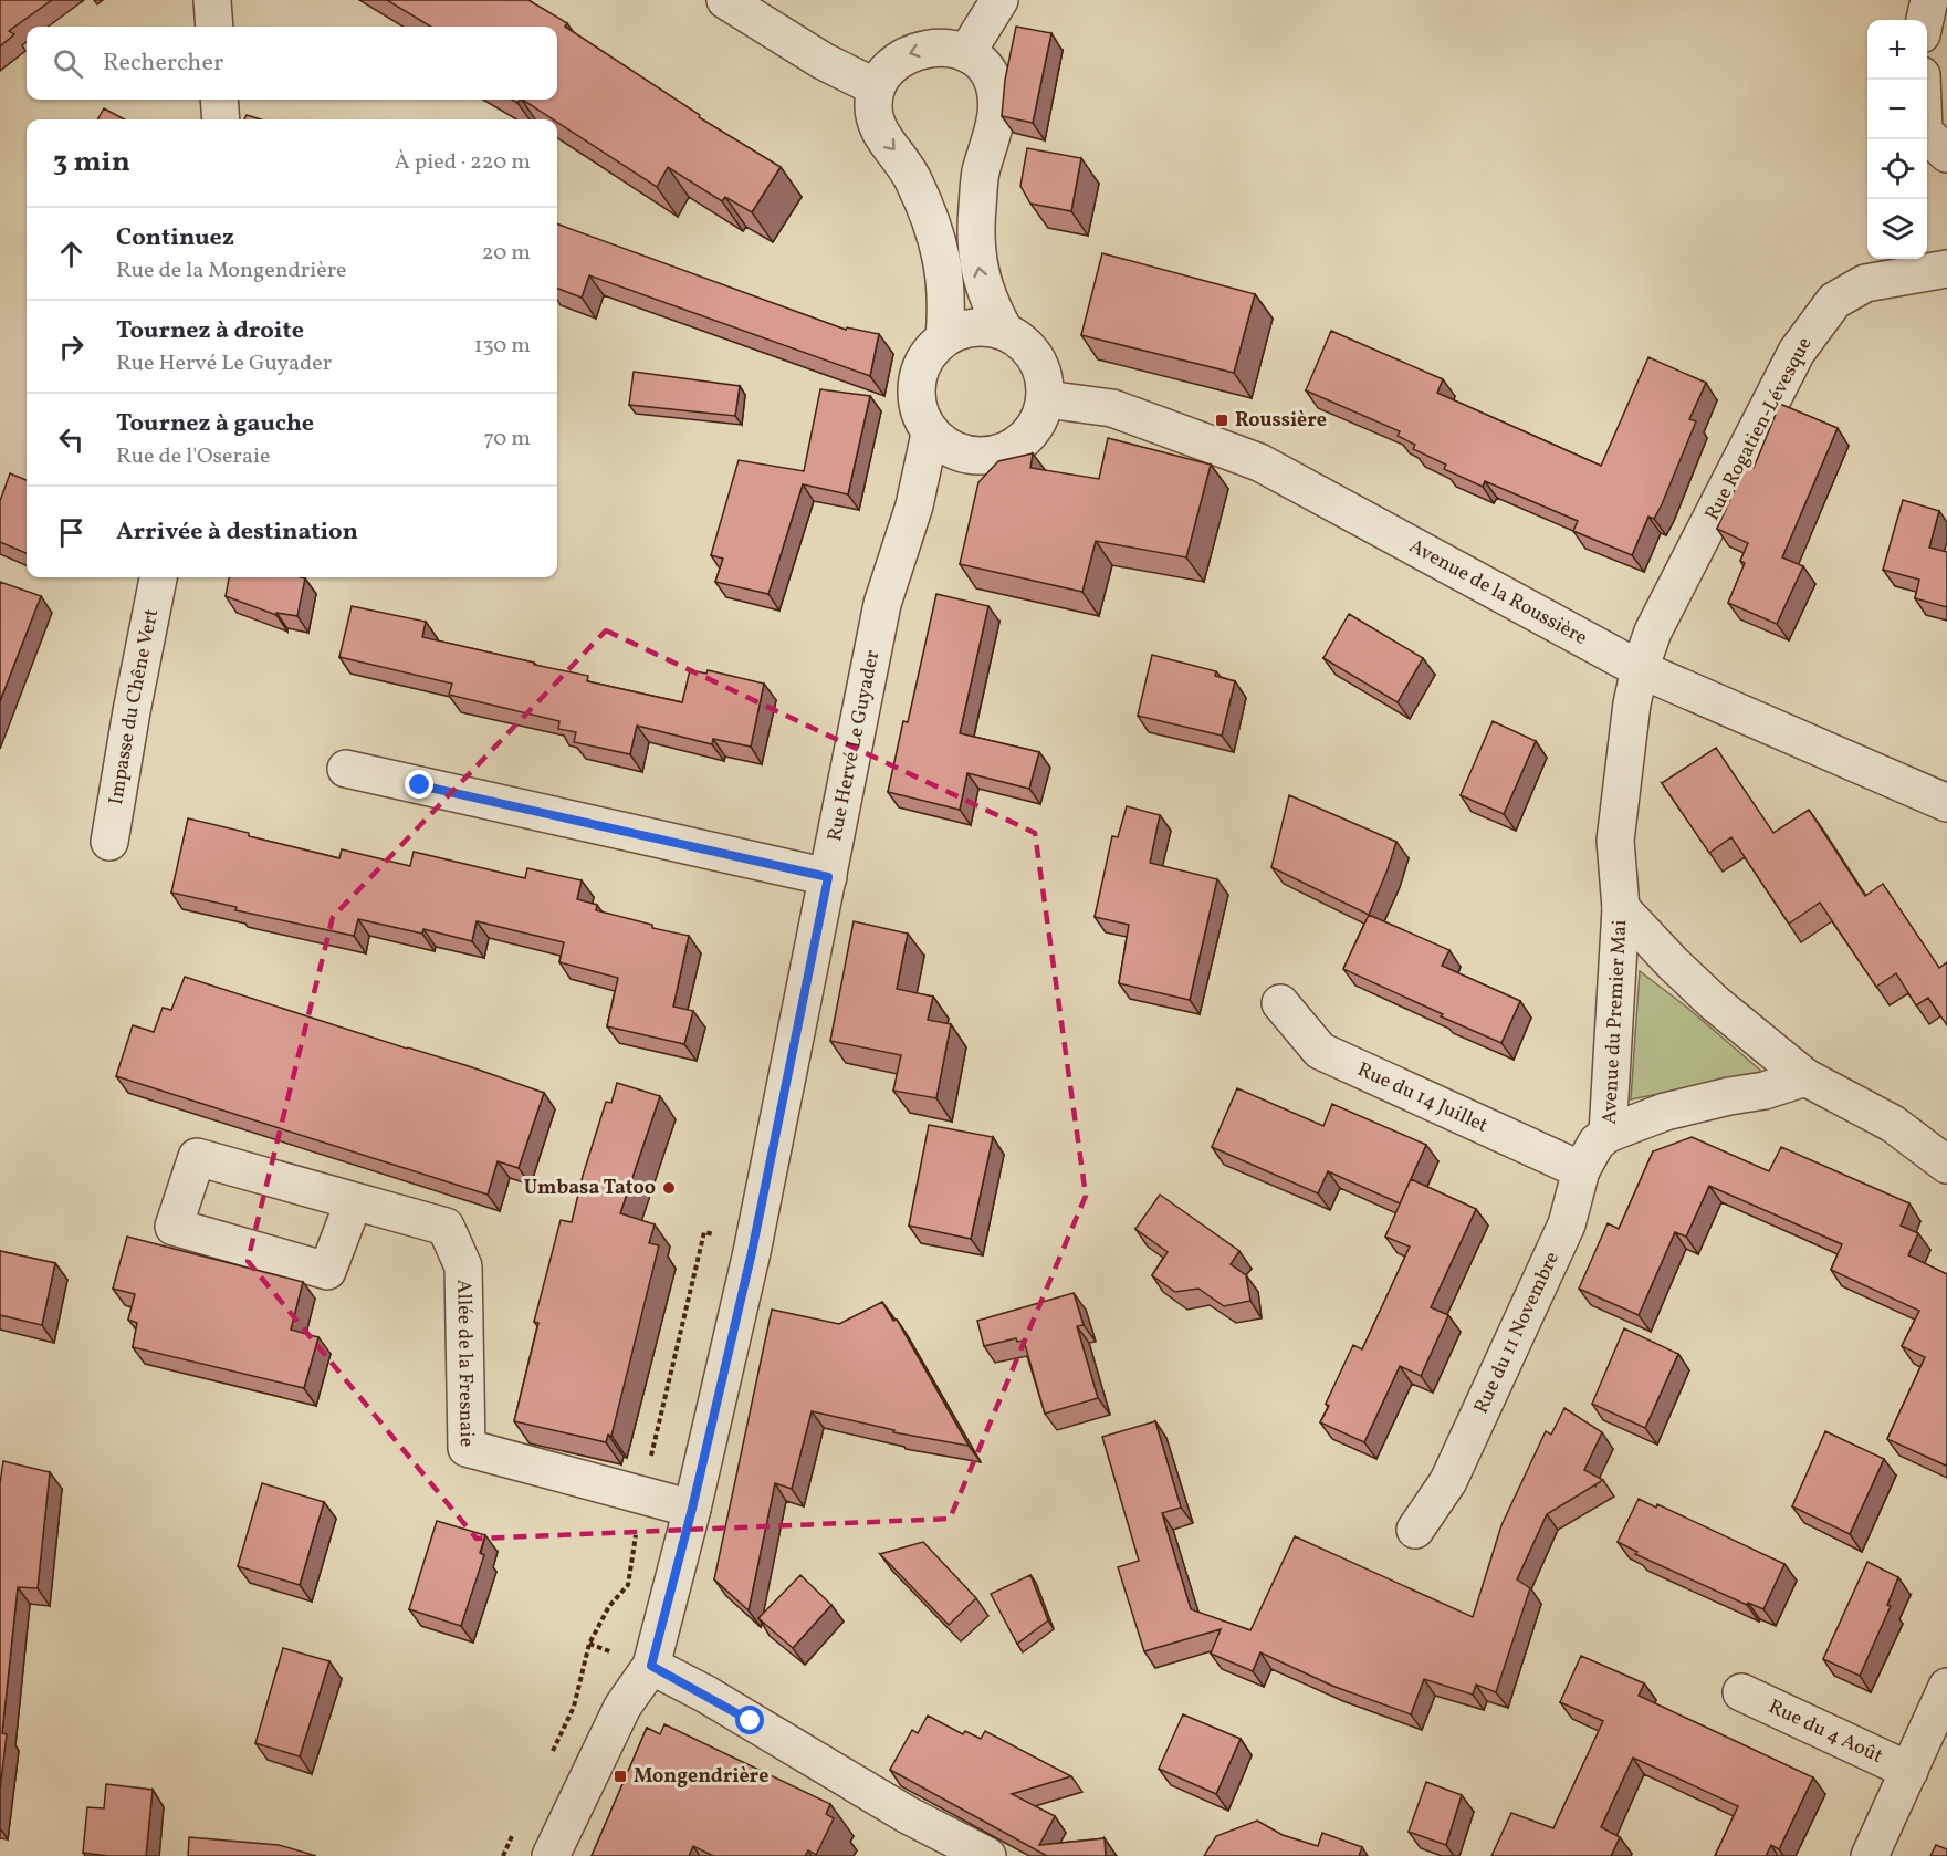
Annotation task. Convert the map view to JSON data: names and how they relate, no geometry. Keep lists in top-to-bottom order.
{
  "streets": {
    "street": [
      "Rue Rogatien-Lévesque",
      "Avenue de la Roussière",
      "Impasse du Chêne Vert",
      "Rue Hervé Le Guyader",
      "Avenue du Premier Mai",
      "Rue du 14 Juillet",
      "Rue du 11 Novembre",
      "Allée de la Fresnaie",
      "Rue du 4 Août"
    ]
  },
  "crossings": [
    ["Rue Rogatien-Lévesque", "Avenue de la Roussière"],
    ["Rue Rogatien-Lévesque", "Avenue du Premier Mai"],
    ["Avenue de la Roussière", "Rue Hervé Le Guyader"],
    ["Avenue de la Roussière", "Avenue du Premier Mai"],
    ["Rue Hervé Le Guyader", "Allée de la Fresnaie"],
    ["Avenue du Premier Mai", "Rue du 11 Novembre"],
    ["Rue du 14 Juillet", "Rue du 11 Novembre"]
  ],
  "places": {
    "transit": ["Roussière", "Mongendrière"],
    "other": ["Umbasa Tatoo"]
  },
  "page": {
    "map_buttons": ["+", "−"],
    "search": "Rechercher",
    "heading": ["3 min", "À pied · 220 m"],
    "list": [
      ["Continuez", "Rue de la Mongendrière", "20 m"],
      ["Tournez à droite", "Rue Hervé Le Guyader", "130 m"],
      ["Tournez à gauche", "Rue de l'Oseraie", "70 m"],
      "Arrivée à destination"
    ]
  }
}
